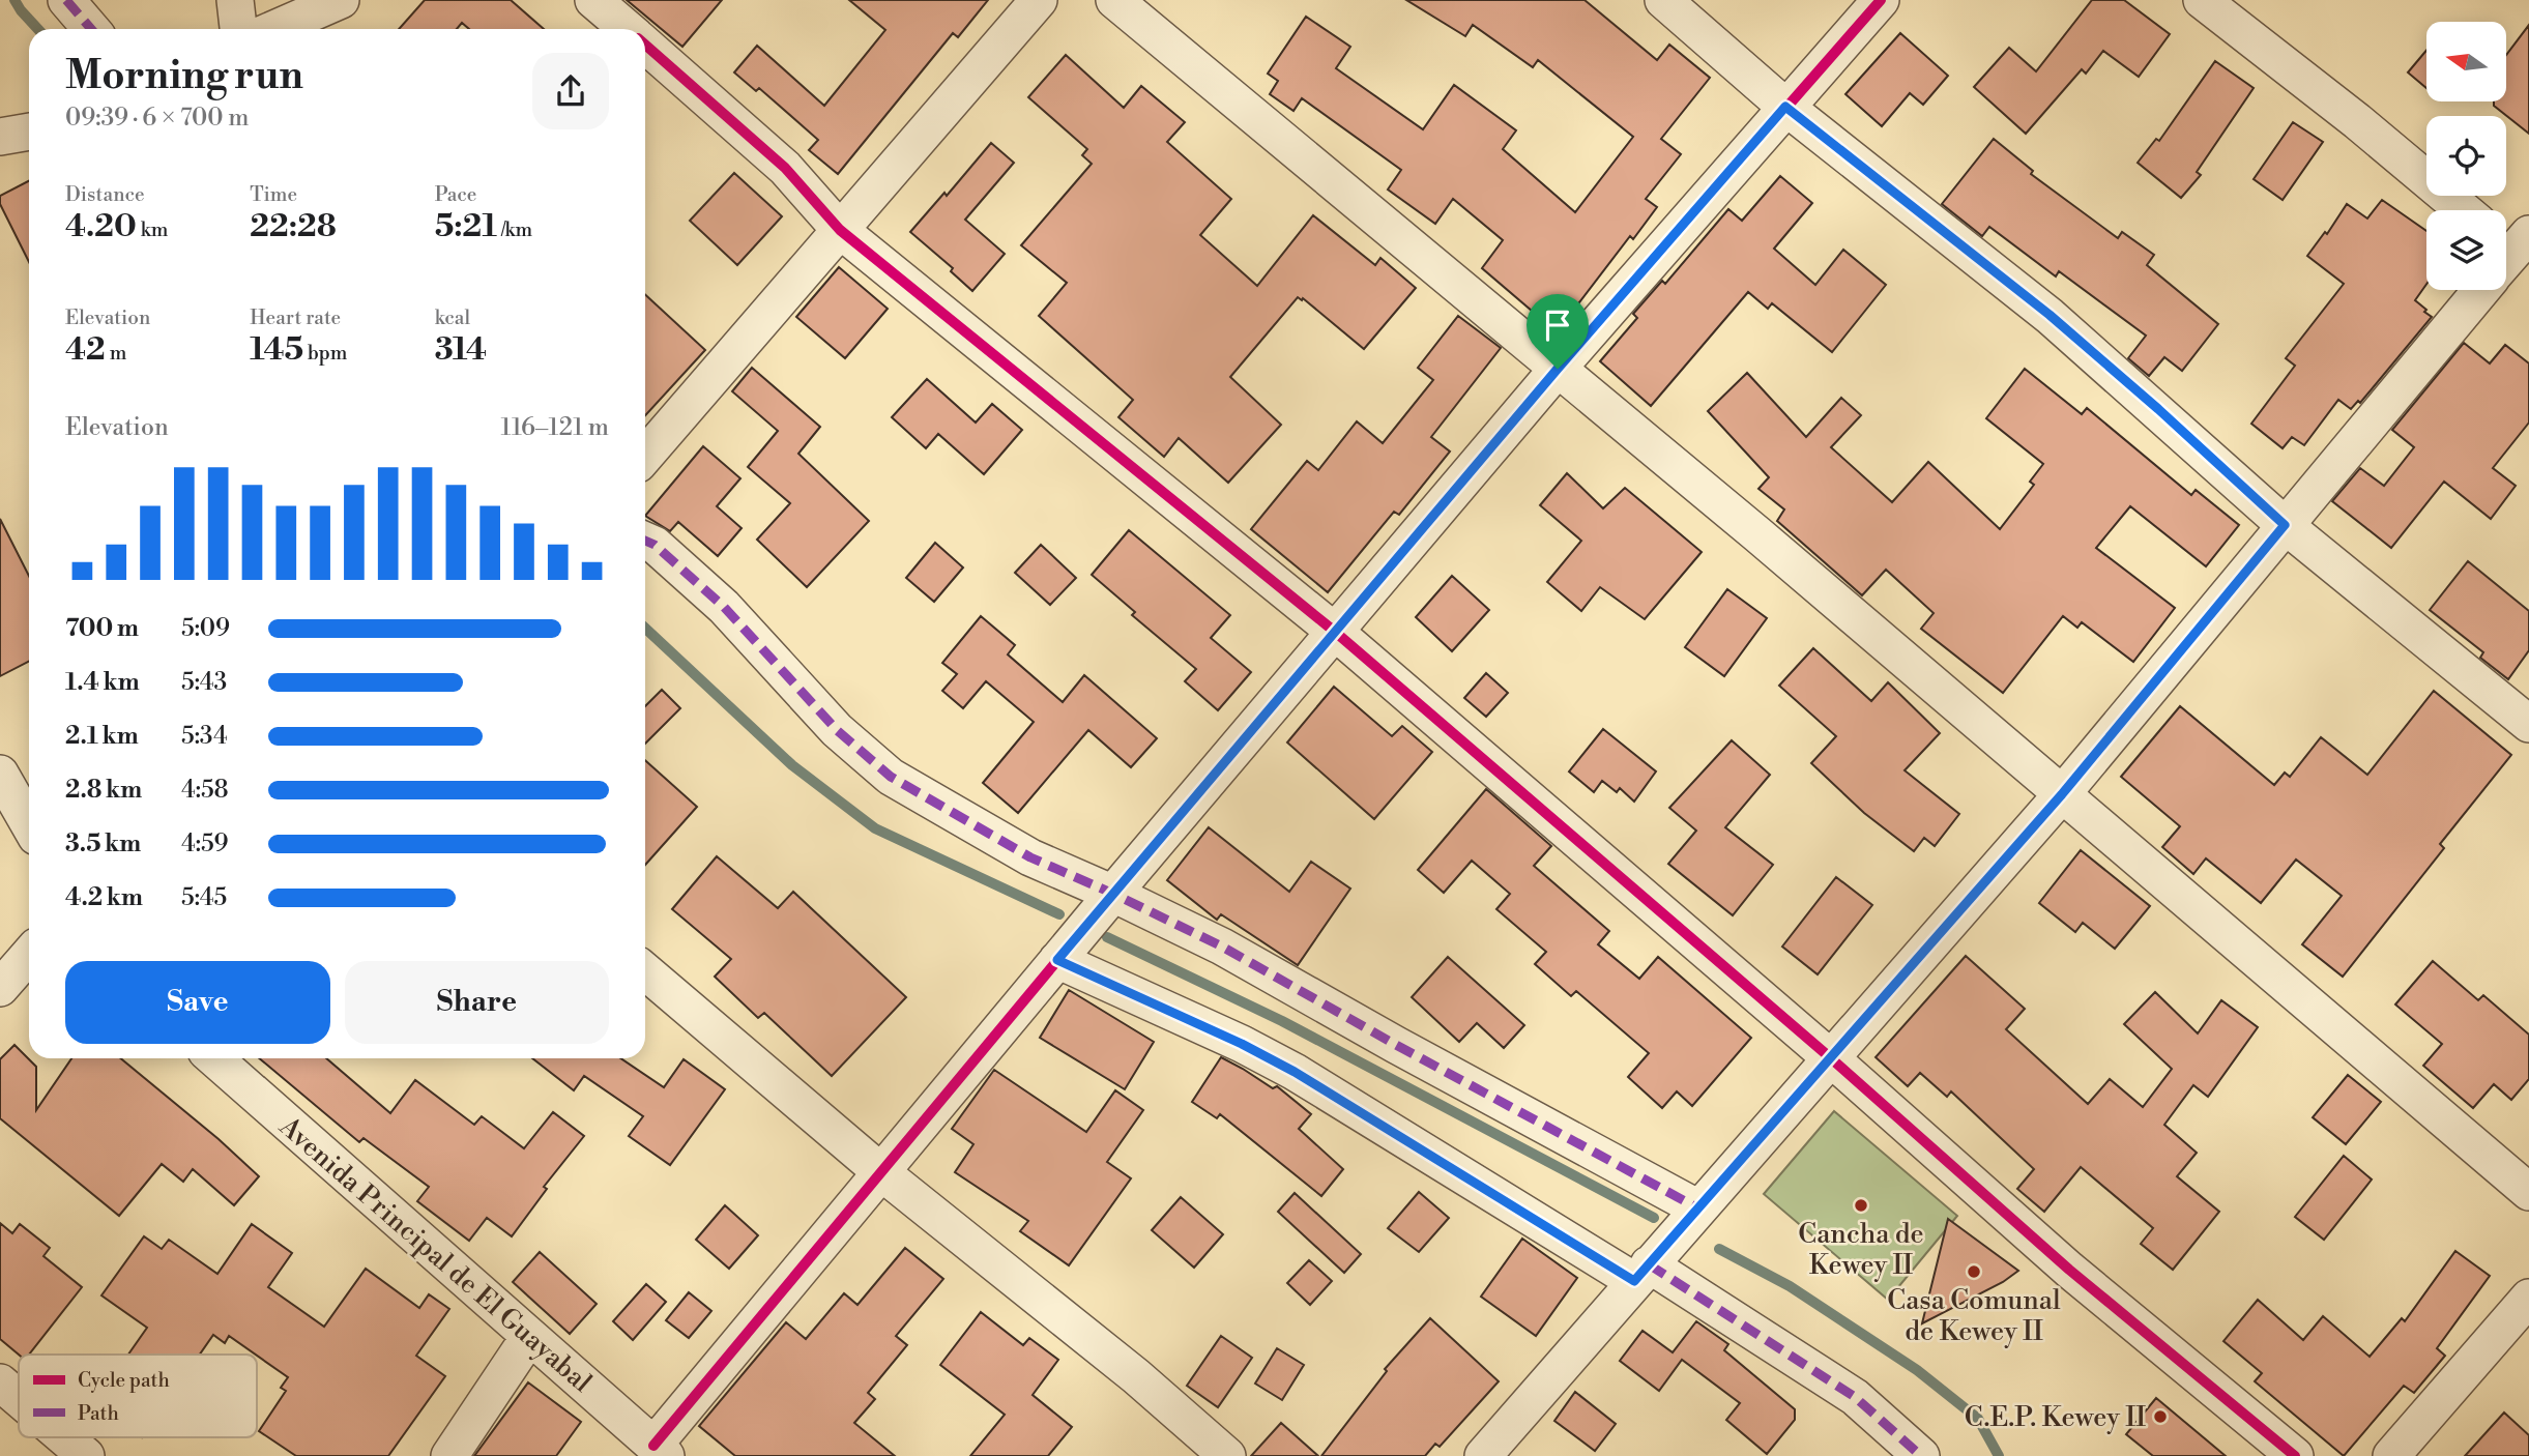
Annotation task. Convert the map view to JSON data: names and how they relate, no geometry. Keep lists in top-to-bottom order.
{
  "streets": {
    "street": ["Avenida Principal de El Guayabal"]
  },
  "places": ["Cancha de Kewey II", "Casa Comunal de Kewey II", "C.E.P. Kewey II"],
  "legend": ["Cycle path", "Path"],
  "north": "left",
  "page": {
    "heading": ["Morning run", "09:39 · 6 × 700 m"],
    "stats": [
      ["Distance", "4.20 km"],
      ["Time", "22:28"],
      ["Pace", "5:21 /km"],
      ["Elevation", "42 m"],
      ["Heart rate", "145 bpm"],
      ["kcal", "314"]
    ],
    "chart": ["Elevation", "116–121 m"],
    "list": [
      {
        "name": "700 m",
        "note": "5:09"
      },
      {
        "name": "1.4 km",
        "note": "5:43"
      },
      {
        "name": "2.1 km",
        "note": "5:34"
      },
      {
        "name": "2.8 km",
        "note": "4:58"
      },
      {
        "name": "3.5 km",
        "note": "4:59"
      },
      {
        "name": "4.2 km",
        "note": "5:45"
      }
    ],
    "buttons": ["Save", "Share"]
  }
}
